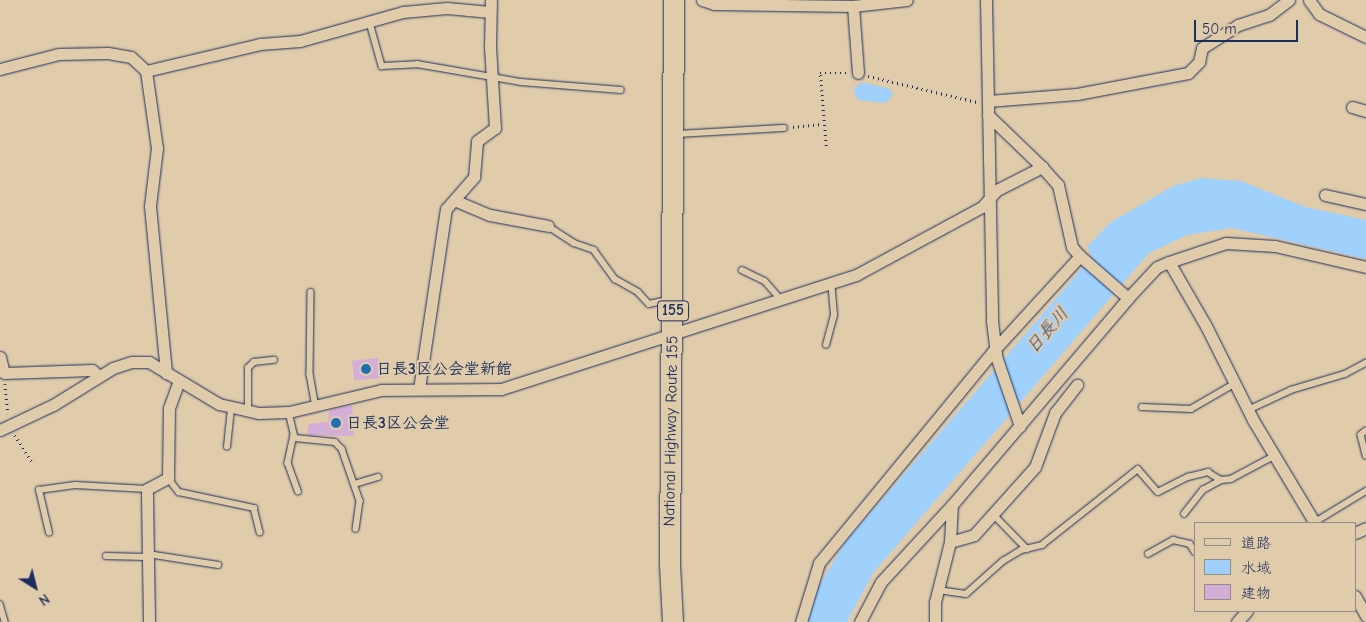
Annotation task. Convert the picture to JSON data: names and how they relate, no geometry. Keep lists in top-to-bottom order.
{
  "streets": {
    "highway": ["155", "National Highway Route 155"]
  },
  "water": ["日長川"],
  "places": ["日長3区公会堂新館", "日長3区公会堂"],
  "legend": ["道路", "水域", "建物"],
  "scale_bar": "50 m",
  "north": "bottom right"
}
